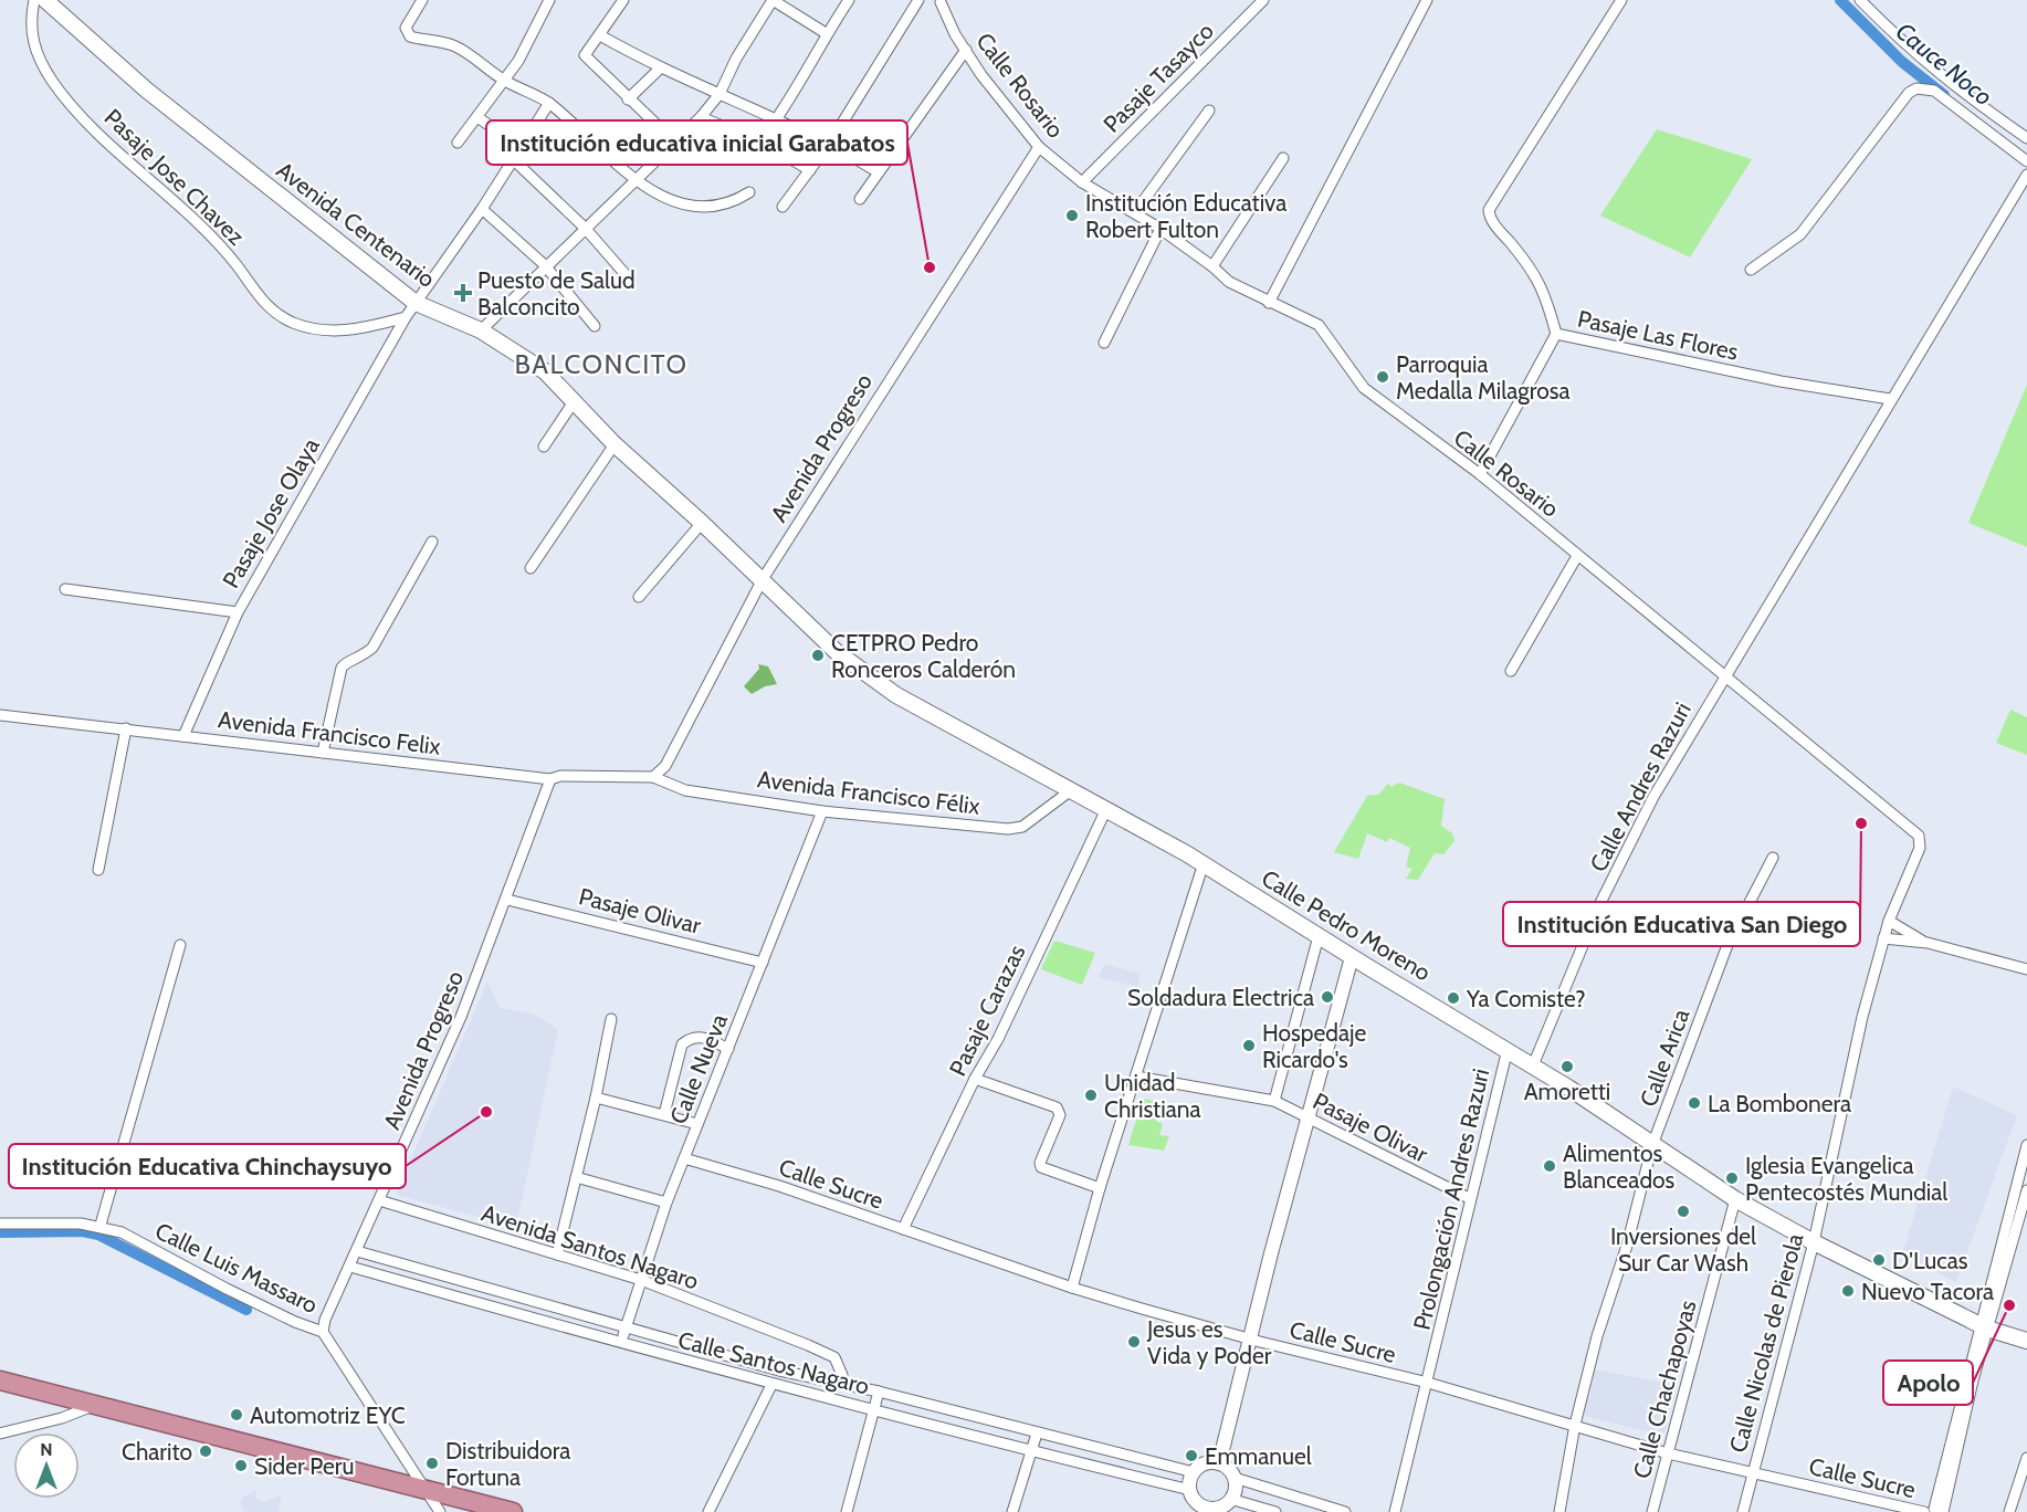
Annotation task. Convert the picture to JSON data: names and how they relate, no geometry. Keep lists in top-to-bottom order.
{
  "streets": {
    "main road": ["Avenida Centenario", "Calle Pedro Moreno"],
    "street": [
      "Pasaje Tasayco",
      "Calle Rosario",
      "Pasaje Jose Chavez",
      "Pasaje Las Flores",
      "Avenida Progreso",
      "Pasaje Jose Olaya",
      "Avenida Francisco Felix",
      "Calle Andres Razuri",
      "Avenida Francisco Félix",
      "Pasaje Olivar",
      "Pasaje Carazas",
      "Calle Arica",
      "Calle Nueva",
      "Calle Sucre",
      "Prolongación Andres Razuri",
      "Avenida Santos Nagaro",
      "Calle Luis Massaro",
      "Calle Nicolas de Pierola",
      "Calle Santos Nagaro",
      "Calle Chachapoyas"
    ]
  },
  "crossings": [
    ["Pasaje Tasayco", "Calle Rosario"],
    ["Calle Rosario", "Avenida Progreso"],
    ["Calle Rosario", "Calle Andres Razuri"],
    ["Calle Rosario", "Calle Nicolas de Pierola"],
    ["Pasaje Jose Chavez", "Pasaje Jose Olaya"],
    ["Avenida Centenario", "Avenida Progreso"],
    ["Avenida Centenario", "Calle Pedro Moreno"],
    ["Pasaje Las Flores", "Calle Andres Razuri"],
    ["Avenida Progreso", "Avenida Francisco Felix"],
    ["Avenida Progreso", "Avenida Francisco Félix"],
    ["Avenida Progreso", "Pasaje Olivar"],
    ["Avenida Progreso", "Calle Pedro Moreno"],
    ["Avenida Progreso", "Avenida Santos Nagaro"],
    ["Avenida Progreso", "Calle Luis Massaro"],
    ["Avenida Progreso", "Calle Santos Nagaro"],
    ["Pasaje Jose Olaya", "Avenida Francisco Felix"],
    ["Avenida Francisco Felix", "Avenida Francisco Félix"],
    ["Calle Andres Razuri", "Calle Pedro Moreno"],
    ["Avenida Francisco Félix", "Calle Pedro Moreno"],
    ["Avenida Francisco Félix", "Calle Nueva"],
    ["Pasaje Olivar", "Calle Nueva"],
    ["Pasaje Olivar", "Prolongación Andres Razuri"],
    ["Calle Pedro Moreno", "Pasaje Carazas"],
    ["Calle Pedro Moreno", "Calle Arica"],
    ["Calle Pedro Moreno", "Prolongación Andres Razuri"],
    ["Calle Pedro Moreno", "Calle Nicolas de Pierola"],
    ["Calle Pedro Moreno", "Calle Chachapoyas"],
    ["Pasaje Carazas", "Calle Sucre"],
    ["Calle Arica", "Calle Sucre"],
    ["Calle Nueva", "Calle Sucre"],
    ["Calle Nueva", "Avenida Santos Nagaro"],
    ["Calle Nueva", "Calle Santos Nagaro"],
    ["Calle Sucre", "Prolongación Andres Razuri"],
    ["Calle Sucre", "Calle Nicolas de Pierola"],
    ["Calle Sucre", "Calle Chachapoyas"],
    ["Avenida Santos Nagaro", "Calle Santos Nagaro"]
  ],
  "districts": ["BALCONCITO"],
  "water": ["Cauce Noco"],
  "places": {
    "other": [
      "Institución Educativa Robert Fulton",
      "Institución educativa inicial Garabatos",
      "Parroquia Medalla Milagrosa",
      "CETPRO Pedro Ronceros Calderón",
      "Institución Educativa San Diego",
      "Soldadura Electrica",
      "Ya Comiste?",
      "Hospedaje Ricardo's",
      "Amoretti",
      "Unidad Christiana",
      "La Bombonera",
      "Institución Educativa Chinchaysuyo",
      "Alimentos Blanceados",
      "Iglesia Evangelica Pentecostés Mundial",
      "Inversiones del Sur Car Wash",
      "D'Lucas",
      "Nuevo Tacora",
      "Apolo",
      "Jesus es Vida y Poder",
      "Automotriz EYC",
      "Charito",
      "Emmanuel",
      "Distribuidora Fortuna",
      "Sider Peru"
    ],
    "health": ["Puesto de Salud Balconcito"]
  },
  "north": "top"
}
